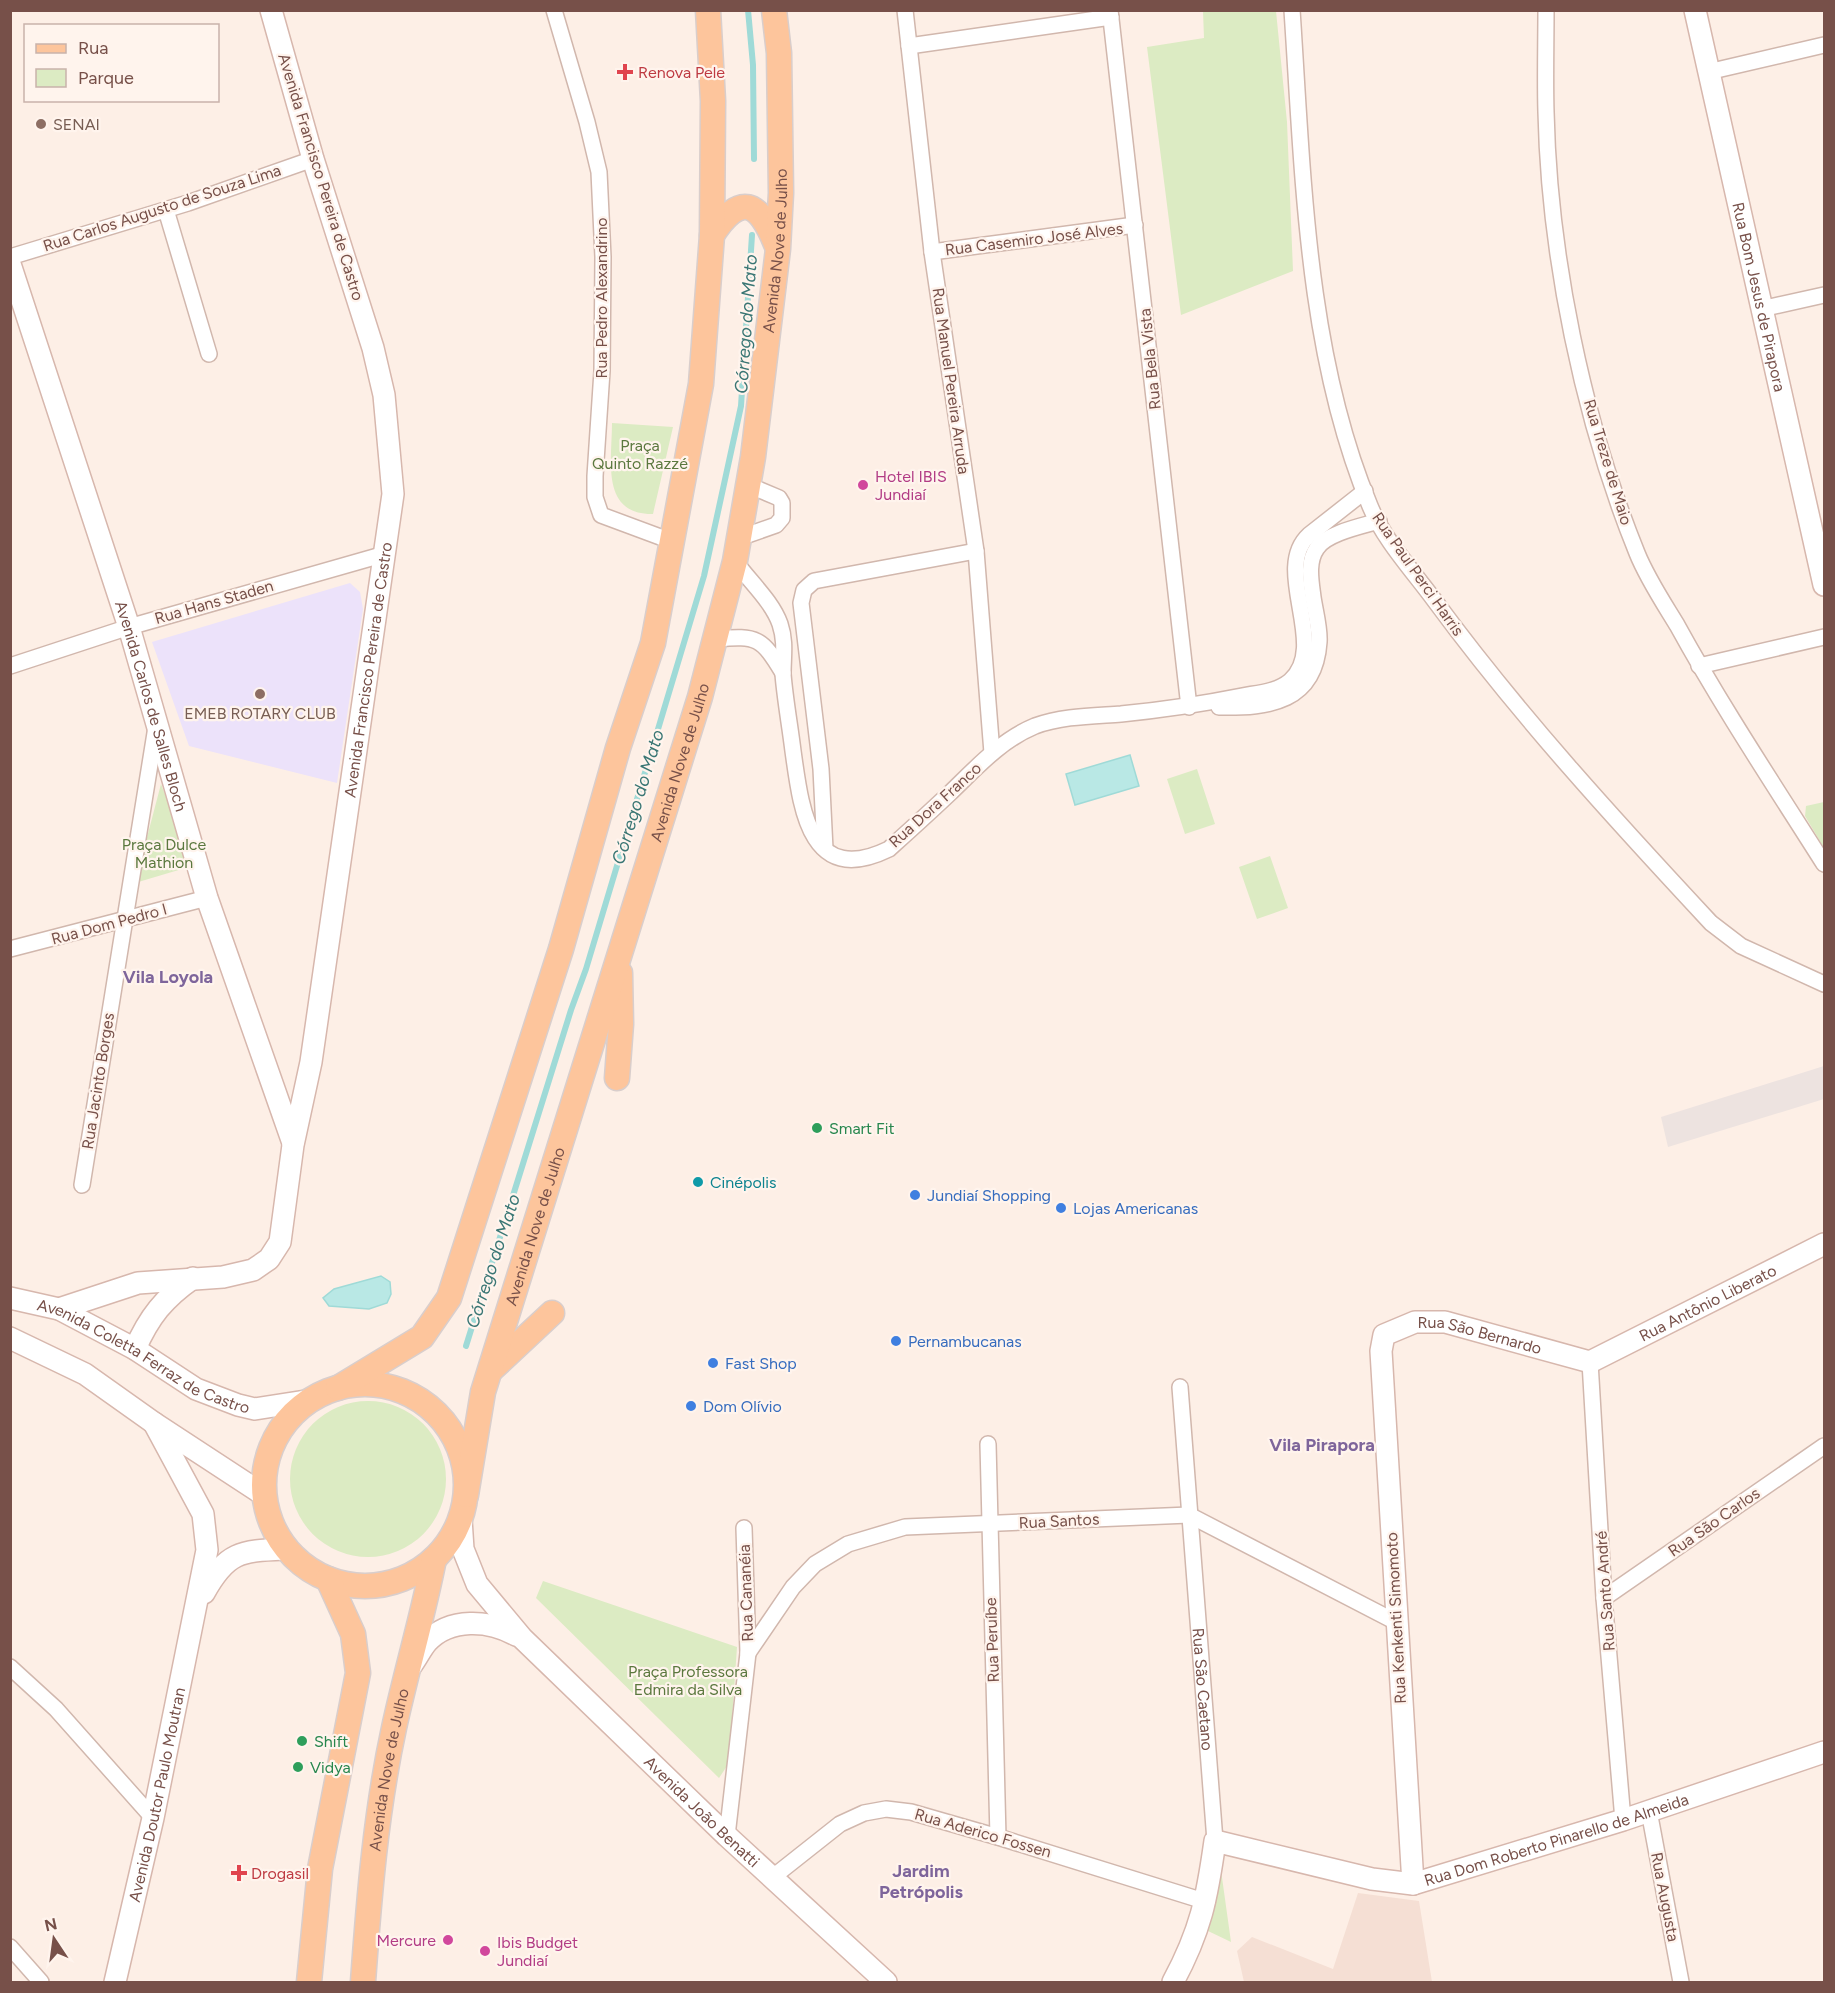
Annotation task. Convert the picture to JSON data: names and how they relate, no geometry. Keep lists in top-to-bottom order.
{
  "streets": {
    "main road": ["Avenida Nove de Julho"],
    "street": [
      "Avenida Francisco Pereira de Castro",
      "Rua Carlos Augusto de Souza Lima",
      "Rua Casemiro José Alves",
      "Rua Pedro Alexandrino",
      "Rua Bom Jesus de Pirapora",
      "Rua Bela Vista",
      "Rua Manuel Pereira Arruda",
      "Rua Treze de Maio",
      "Rua Paul Perci Harris",
      "Rua Hans Staden",
      "Avenida Carlos de Salles Bloch",
      "Rua Dora Franco",
      "Rua Dom Pedro I",
      "Rua Jacinto Borges",
      "Rua Antônio Liberato",
      "Rua São Bernardo",
      "Avenida Coletta Ferraz de Castro",
      "Rua Santos",
      "Rua São Carlos",
      "Rua Santo André",
      "Rua Cananéia",
      "Rua Kenkenti Simomoto",
      "Rua Peruíbe",
      "Rua São Caetano",
      "Avenida Doutor Paulo Moutran",
      "Avenida João Benatti",
      "Rua Aderico Fossen",
      "Rua Dom Roberto Pinarello de Almeida",
      "Rua Augusta"
    ]
  },
  "crossings": [
    ["Avenida Francisco Pereira de Castro", "Rua Carlos Augusto de Souza Lima"],
    ["Avenida Francisco Pereira de Castro", "Rua Hans Staden"],
    ["Avenida Francisco Pereira de Castro", "Avenida Carlos de Salles Bloch"],
    ["Avenida Francisco Pereira de Castro", "Avenida Coletta Ferraz de Castro"],
    ["Rua Casemiro José Alves", "Rua Bela Vista"],
    ["Rua Casemiro José Alves", "Rua Manuel Pereira Arruda"],
    ["Avenida Nove de Julho", "Avenida Coletta Ferraz de Castro"],
    ["Avenida Nove de Julho", "Avenida João Benatti"],
    ["Rua Bela Vista", "Rua Dora Franco"],
    ["Rua Manuel Pereira Arruda", "Rua Dora Franco"],
    ["Rua Paul Perci Harris", "Rua Dora Franco"],
    ["Rua Hans Staden", "Avenida Carlos de Salles Bloch"],
    ["Avenida Carlos de Salles Bloch", "Rua Dom Pedro I"],
    ["Avenida Carlos de Salles Bloch", "Rua Jacinto Borges"],
    ["Rua Dom Pedro I", "Rua Jacinto Borges"],
    ["Rua Antônio Liberato", "Rua São Bernardo"],
    ["Rua Antônio Liberato", "Rua Santo André"],
    ["Rua São Bernardo", "Rua Santo André"],
    ["Rua São Bernardo", "Rua Kenkenti Simomoto"],
    ["Avenida Coletta Ferraz de Castro", "Avenida João Benatti"],
    ["Rua Santos", "Rua Cananéia"],
    ["Rua Santos", "Rua Peruíbe"],
    ["Rua Santos", "Rua São Caetano"],
    ["Rua São Carlos", "Rua Santo André"],
    ["Rua Santo André", "Rua Dom Roberto Pinarello de Almeida"],
    ["Rua Cananéia", "Avenida João Benatti"],
    ["Rua Kenkenti Simomoto", "Rua Dom Roberto Pinarello de Almeida"],
    ["Rua Peruíbe", "Rua Aderico Fossen"],
    ["Rua São Caetano", "Rua Aderico Fossen"],
    ["Rua São Caetano", "Rua Dom Roberto Pinarello de Almeida"],
    ["Avenida João Benatti", "Rua Aderico Fossen"],
    ["Rua Dom Roberto Pinarello de Almeida", "Rua Augusta"]
  ],
  "districts": ["Vila Loyola", "Vila Pirapora", "Jardim Petrópolis"],
  "water": ["Córrego do Mato"],
  "parks": ["Praça Quinto Razzé", "Praça Dulce Mathion", "Praça Professora Edmira da Silva"],
  "places": {
    "health": ["Renova Pele", "Drogasil"],
    "other": [
      "SENAI",
      "Hotel IBIS Jundiaí",
      "EMEB ROTARY CLUB",
      "Smart Fit",
      "Cinépolis",
      "Jundiaí Shopping",
      "Lojas Americanas",
      "Pernambucanas",
      "Fast Shop",
      "Dom Olívio",
      "Shift",
      "Vidya",
      "Mercure",
      "Ibis Budget Jundiaí"
    ]
  },
  "legend": ["Rua", "Parque"],
  "north": "top"
}
